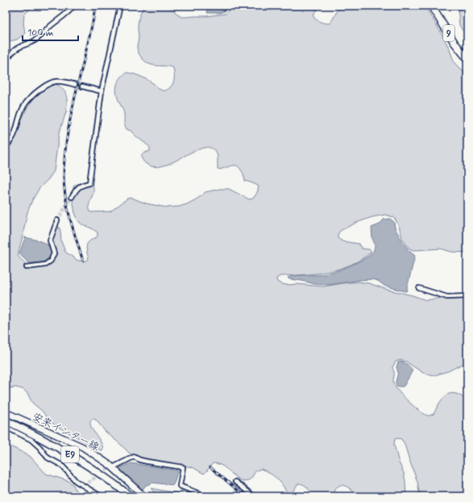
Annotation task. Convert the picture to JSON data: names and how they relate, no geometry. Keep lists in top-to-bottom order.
{
  "streets": {
    "highway": ["9", "E9"],
    "main road": ["安来インター線"]
  },
  "scale_bar": "100 m"
}
